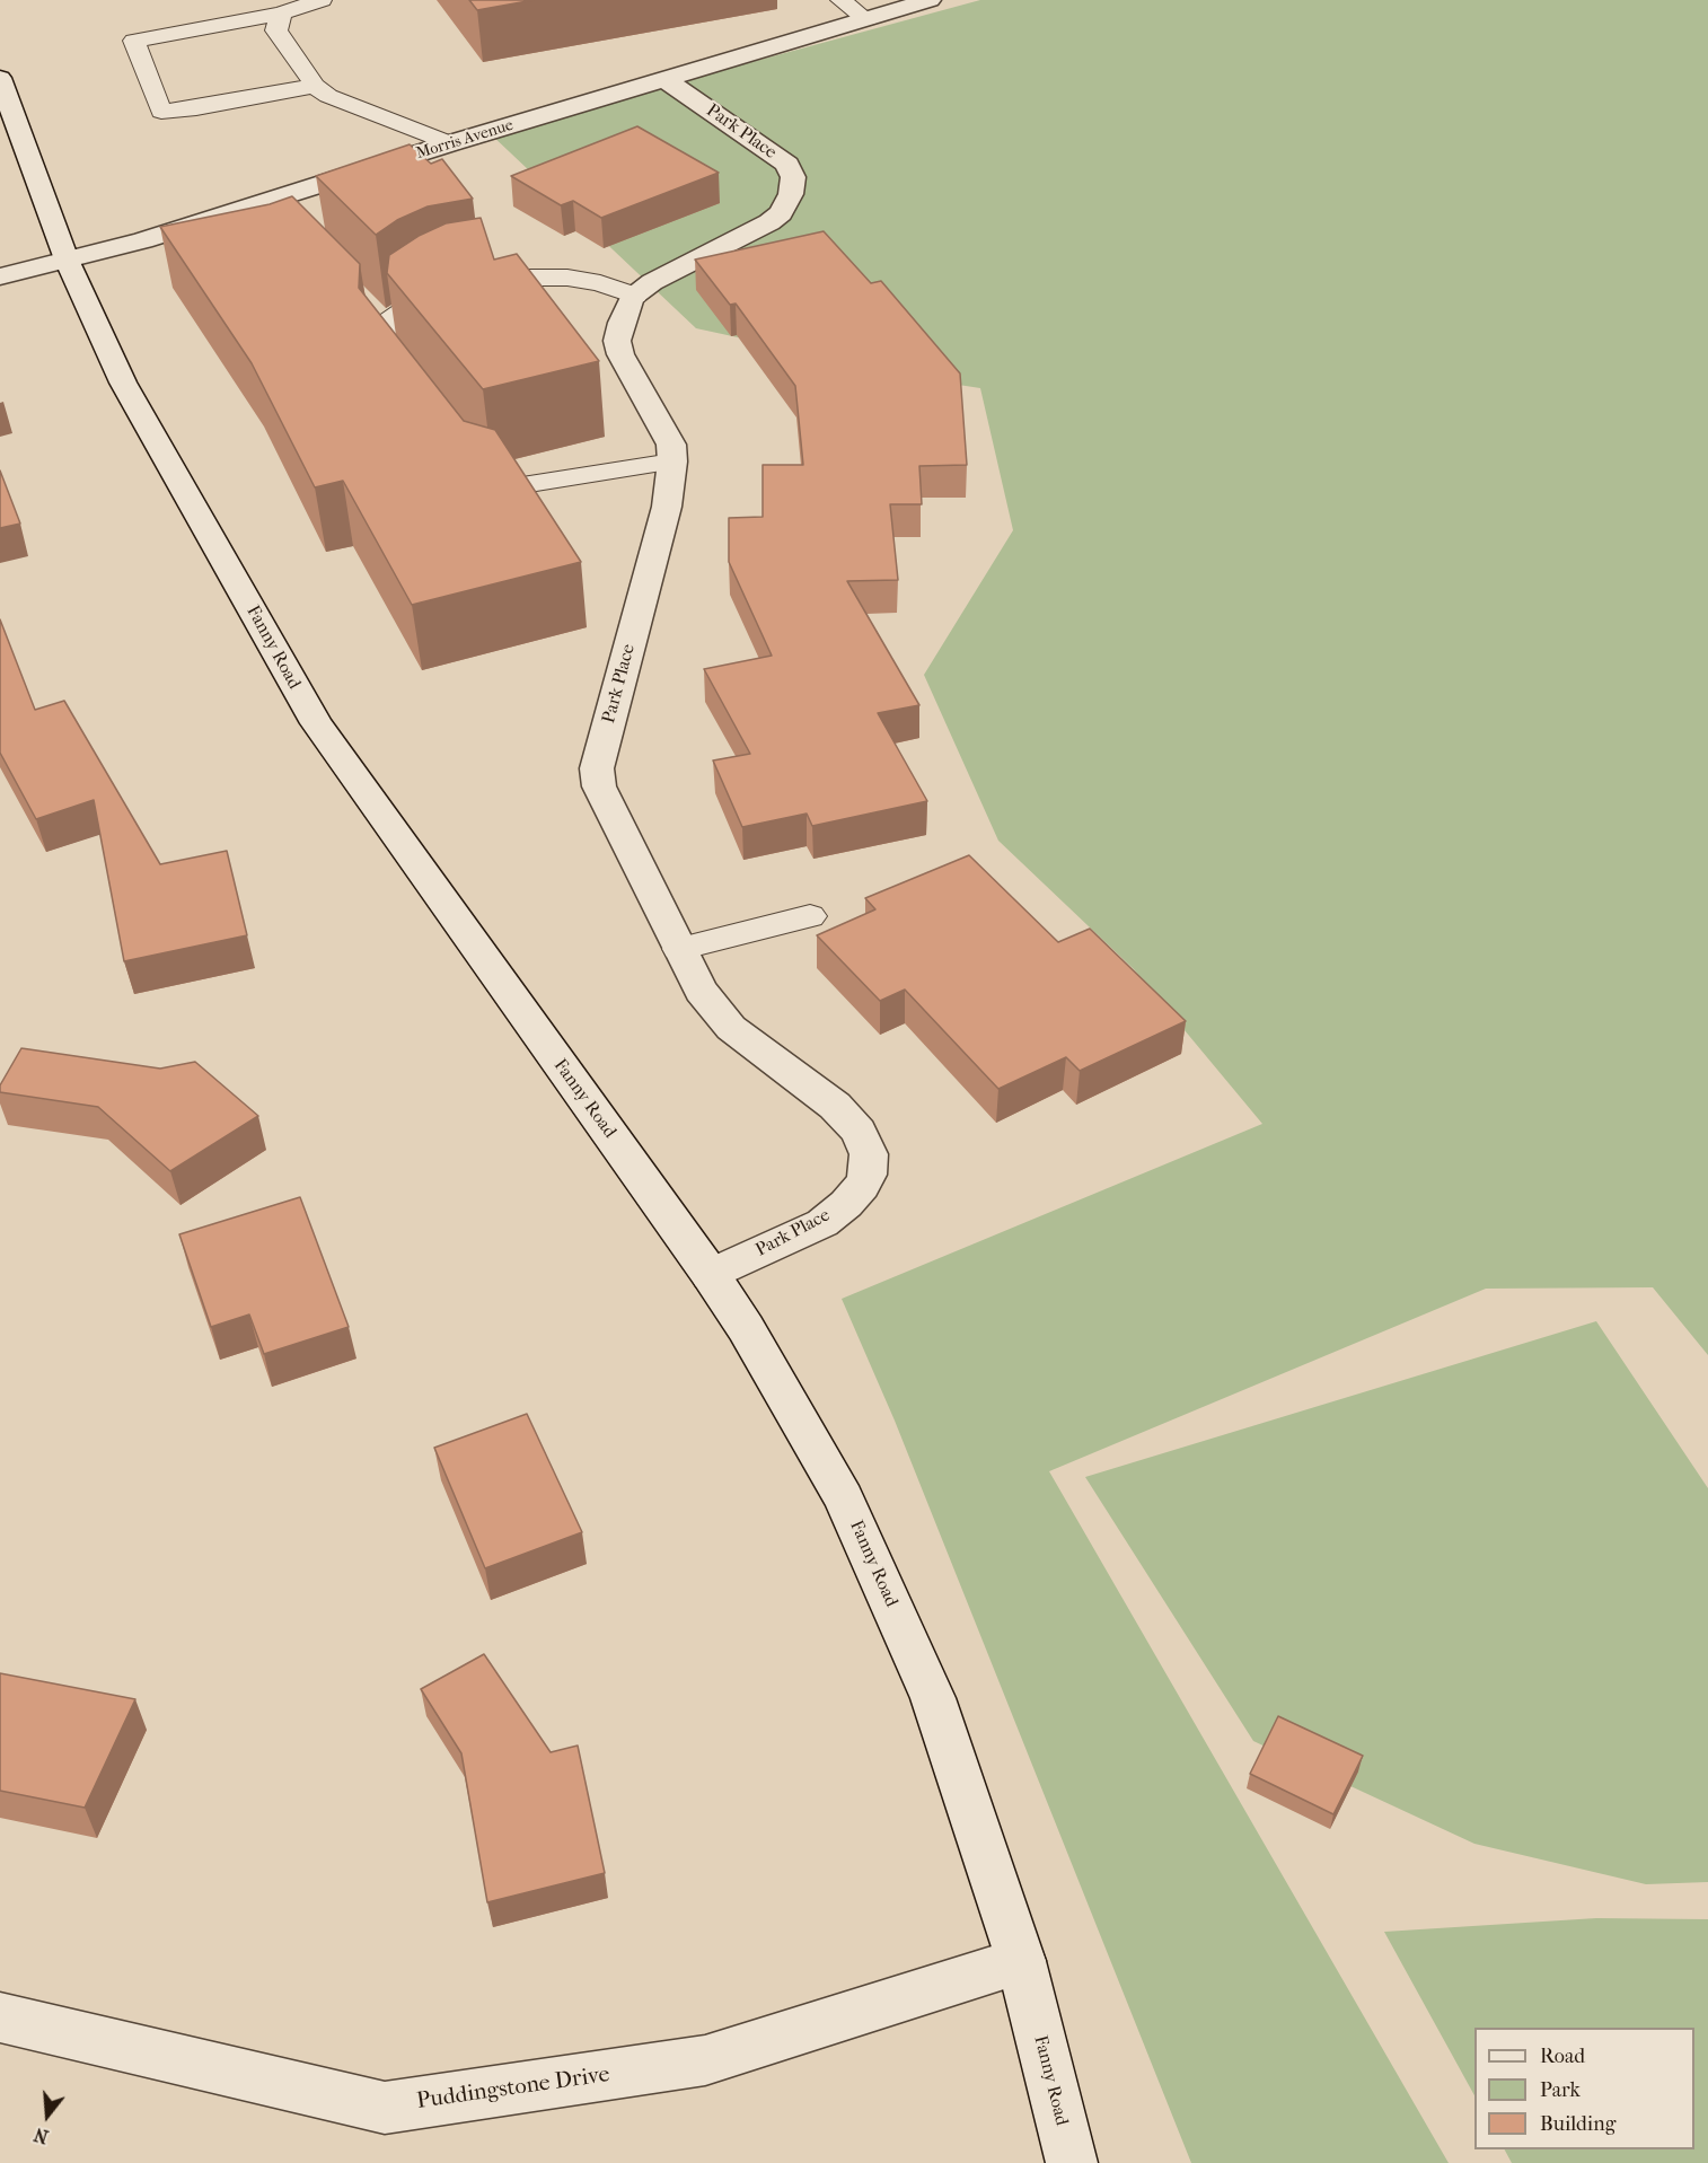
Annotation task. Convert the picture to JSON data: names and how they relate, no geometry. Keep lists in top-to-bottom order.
{
  "streets": {
    "street": [
      "Park Place",
      "Morris Avenue",
      "Fanny Road",
      "Puddingstone Drive"
    ]
  },
  "crossings": [
    ["Park Place", "Morris Avenue"],
    ["Park Place", "Fanny Road"],
    ["Morris Avenue", "Fanny Road"],
    ["Fanny Road", "Puddingstone Drive"]
  ],
  "legend": ["Road", "Park", "Building"],
  "north": "bottom"
}
